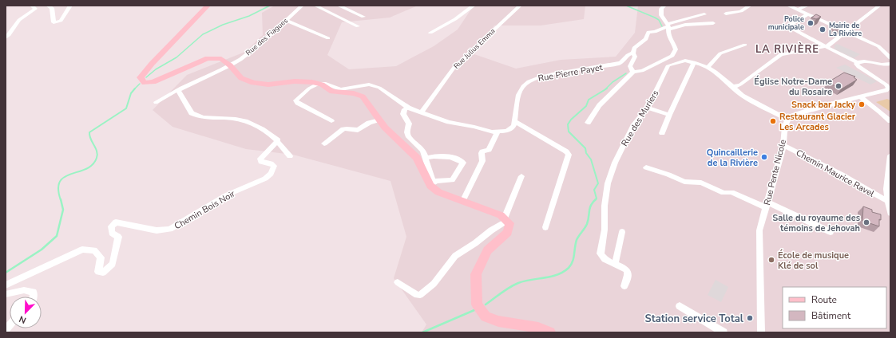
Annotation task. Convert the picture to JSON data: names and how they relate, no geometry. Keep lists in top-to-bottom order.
{
  "streets": {
    "street": [
      "Rue des Fiagues",
      "Rue Julius Emma",
      "Rue Pierre Payet",
      "Rue des Muriers",
      "Rue Pente Nicole",
      "Chemin Maurice Ravel",
      "Chemin Bois Noir"
    ]
  },
  "crossings": [
    ["Rue Pente Nicole", "Chemin Maurice Ravel"]
  ],
  "districts": ["LA RIVIÈRE"],
  "places": [
    "Police municipale",
    "Mairie de La Rivière",
    "Église Notre-Dame du Rosaire",
    "Snack bar Jacky",
    "Restaurant Glacier Les Arcades",
    "Quincaillerie de la Rivière",
    "Salle du royaume des témoins de Jehovah",
    "École de musique Klé de sol",
    "Station service Total"
  ],
  "legend": ["Route", "Bâtiment"],
  "north": "bottom left"
}
